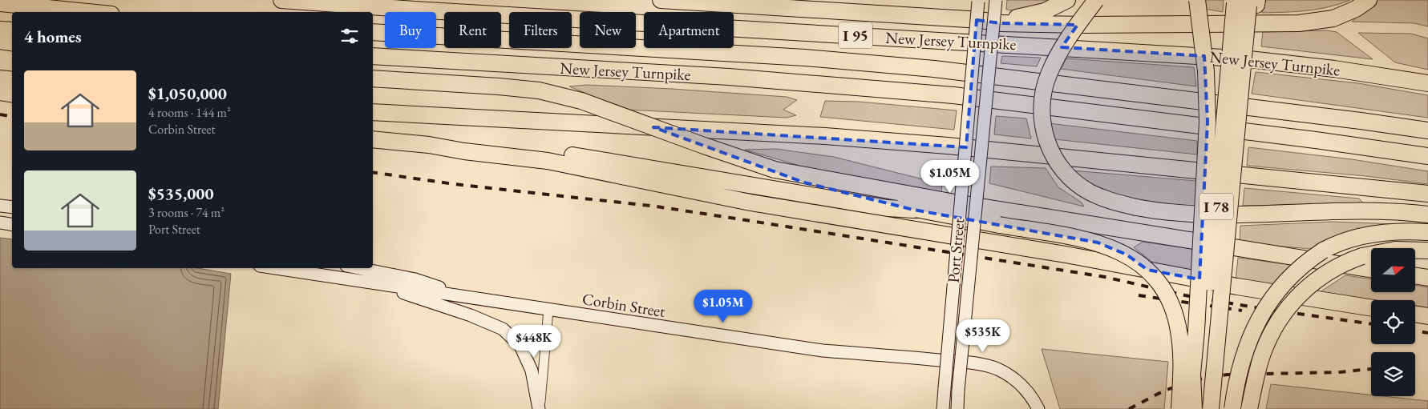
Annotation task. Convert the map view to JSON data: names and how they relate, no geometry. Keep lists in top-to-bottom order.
{
  "streets": {
    "highway": ["I 95", "New Jersey Turnpike", "I 78"],
    "main road": ["Port Street", "Corbin Street"]
  },
  "north": "right",
  "page": {
    "chip": [
      "Buy",
      "Rent",
      "Filters",
      "New",
      "Apartment"
    ],
    "heading": "4 homes",
    "list": [
      {
        "name": "$1,050,000",
        "note": "4 rooms · 144 m² · Corbin Street"
      },
      {
        "name": "$535,000",
        "note": "3 rooms · 74 m² · Port Street"
      }
    ],
    "price": [
      "$1.05M",
      "$1.05M",
      "$535K",
      "$448K"
    ]
  }
}
